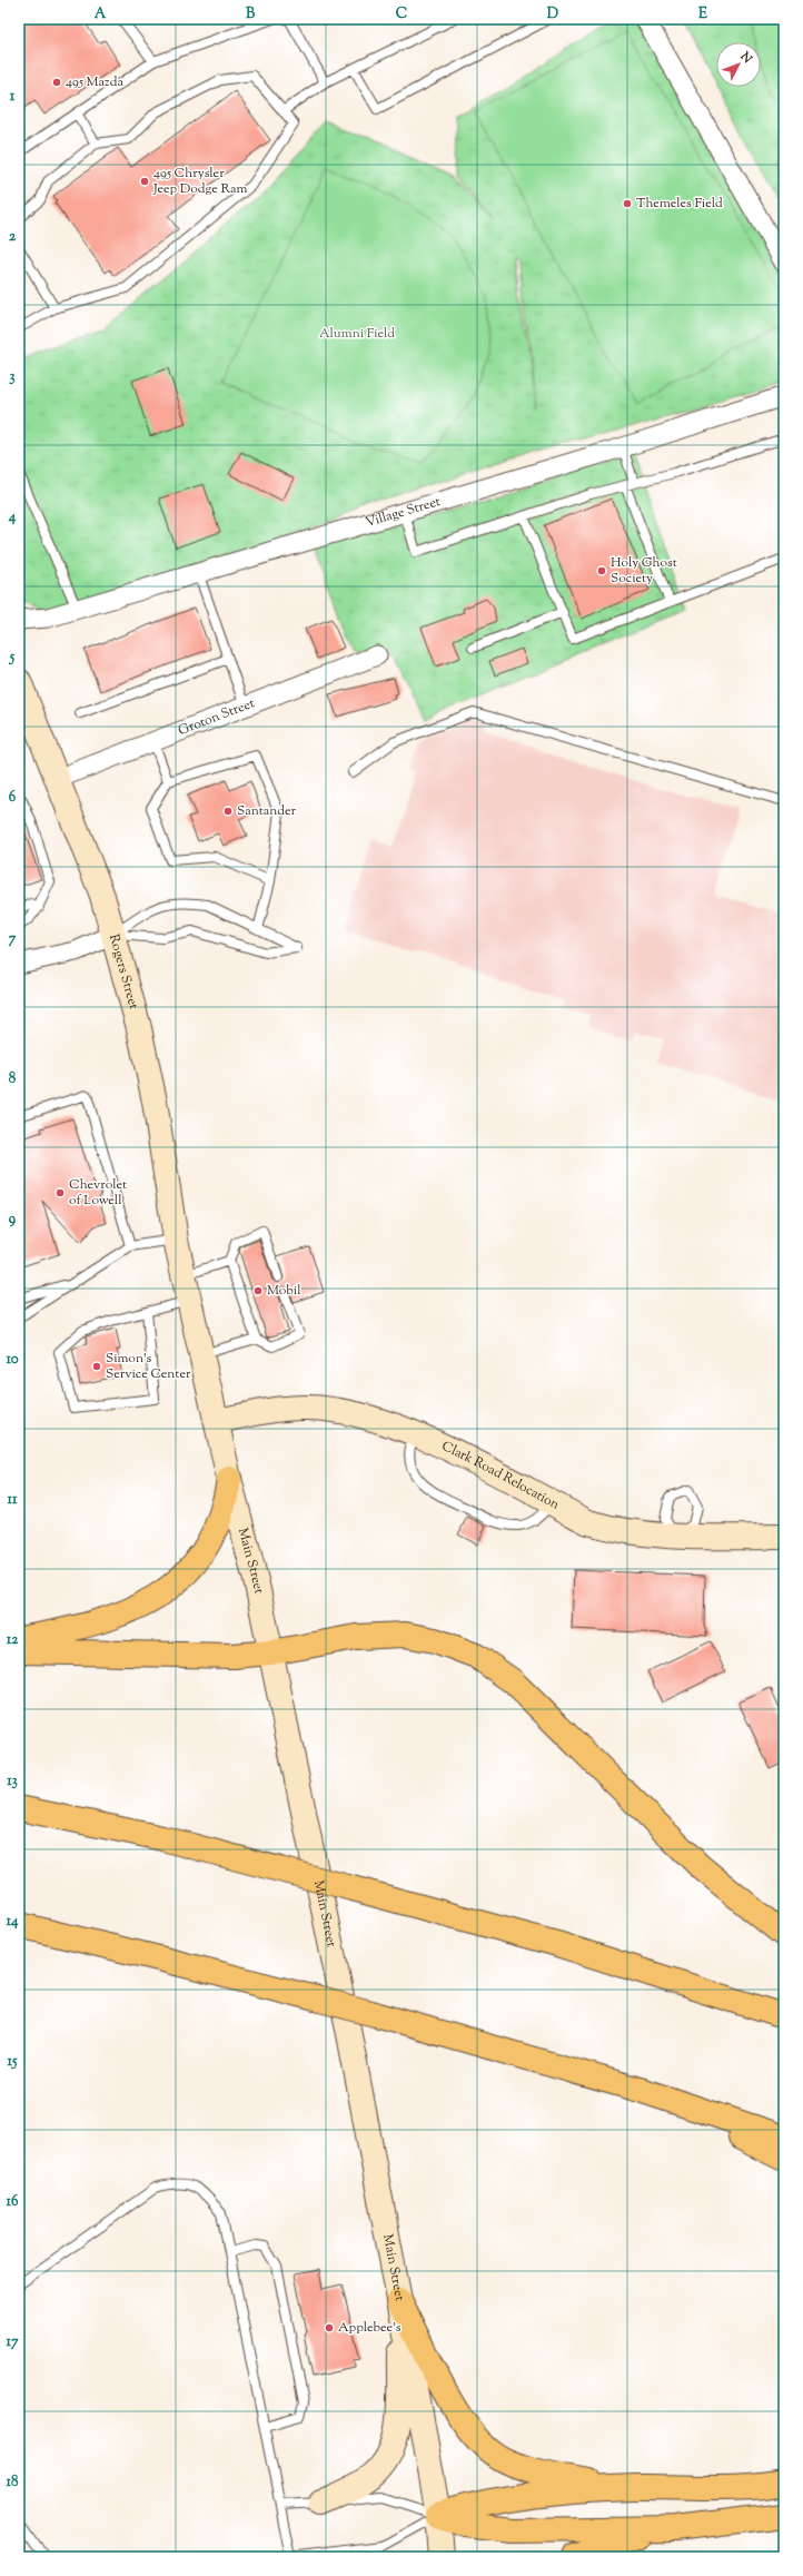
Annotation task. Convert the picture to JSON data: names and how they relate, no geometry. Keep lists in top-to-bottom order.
{
  "streets": {
    "main road": ["Rogers Street", "Clark Road Relocation", "Main Street"],
    "street": ["Village Street", "Groton Street"]
  },
  "crossings": [
    ["Groton Street", "Rogers Street"],
    ["Rogers Street", "Main Street"],
    ["Clark Road Relocation", "Main Street"]
  ],
  "parks": ["Alumni Field"],
  "places": [
    "495 Mazda",
    "495 Chrysler Jeep Dodge Ram",
    "Themeles Field",
    "Holy Ghost Society",
    "Santander",
    "Chevrolet of Lowell",
    "Mobil",
    "Simon's Service Center",
    "Applebee's"
  ],
  "north": "top right",
  "grid": {
    "columns": [
      "A",
      "B",
      "C",
      "D",
      "E"
    ],
    "rows": [
      "1",
      "2",
      "3",
      "4",
      "5",
      "6",
      "7",
      "8",
      "9",
      "10",
      "11",
      "12",
      "13",
      "14",
      "15",
      "16",
      "17",
      "18"
    ]
  }
}
